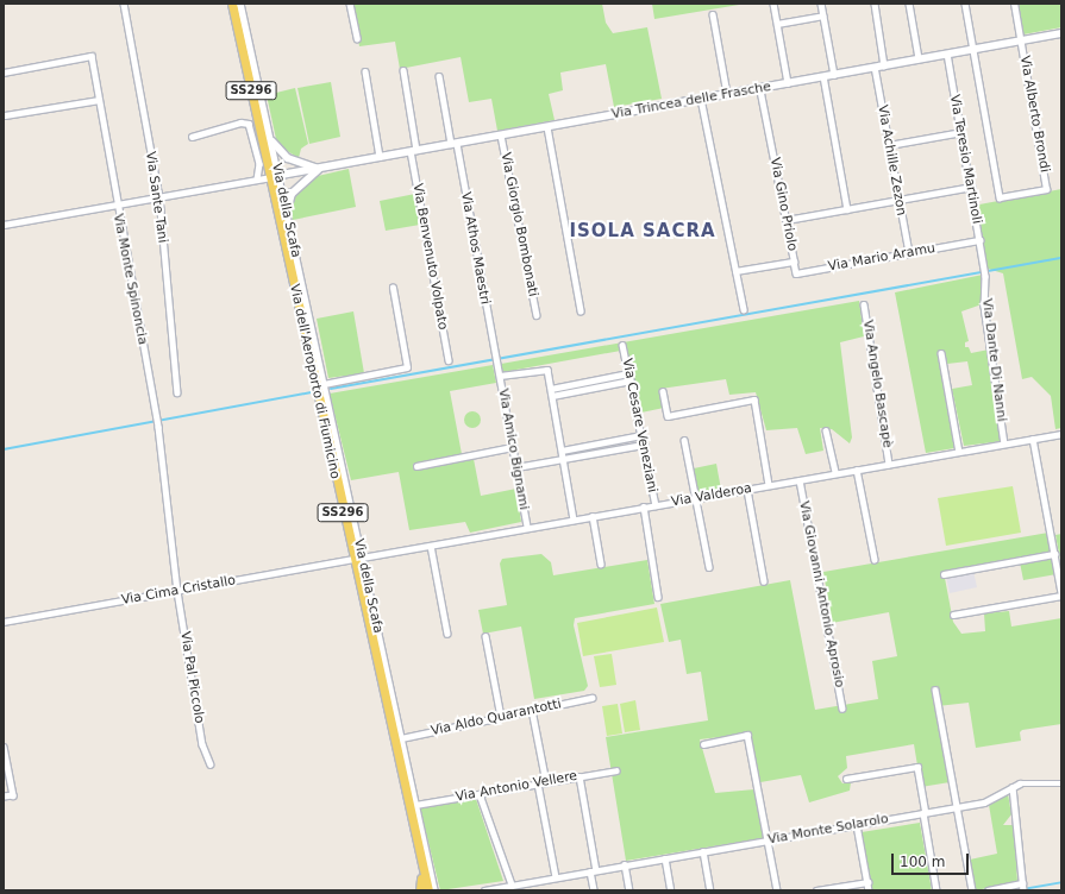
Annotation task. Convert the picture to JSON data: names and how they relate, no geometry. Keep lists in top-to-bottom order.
{
  "streets": {
    "main road": ["SS296", "Via dell'Aeroporto di Fiumicino"],
    "street": [
      "Via Trincea delle Frasche",
      "Via Alberto Brondi",
      "Via Teresio Martinoli",
      "Via Achille Zezon",
      "Via Sante Tani",
      "Via Gino Priolo",
      "Via della Scafa",
      "Via Giorgio Bombonati",
      "Via Athos Maestri",
      "Via Benvenuto Volpato",
      "Via Mario Aramu",
      "Via Monte Spinoncia",
      "Via Dante Di Nanni",
      "Via Angelo Bascapè",
      "Via Cesare Veneziani",
      "Via Amico Bignami",
      "Via Valderoa",
      "Via Cima Cristallo",
      "Via Giovanni Antonio Aprosio",
      "Via Pal Piccolo",
      "Via Aldo Quarantotti",
      "Via Antonio Vellere",
      "Via Monte Solarolo"
    ]
  },
  "crossings": [
    ["Via Trincea delle Frasche", "Via Alberto Brondi"],
    ["Via Trincea delle Frasche", "Via Teresio Martinoli"],
    ["Via Trincea delle Frasche", "Via Achille Zezon"],
    ["Via Trincea delle Frasche", "Via Gino Priolo"],
    ["Via Trincea delle Frasche", "Via della Scafa"],
    ["Via Trincea delle Frasche", "Via Giorgio Bombonati"],
    ["Via Trincea delle Frasche", "Via Athos Maestri"],
    ["Via Trincea delle Frasche", "Via Benvenuto Volpato"],
    ["Via Trincea delle Frasche", "Via dell'Aeroporto di Fiumicino"],
    ["Via Teresio Martinoli", "Via Mario Aramu"],
    ["Via Teresio Martinoli", "Via Dante Di Nanni"],
    ["Via Achille Zezon", "Via Mario Aramu"],
    ["Via Gino Priolo", "Via Mario Aramu"],
    ["Via della Scafa", "Via dell'Aeroporto di Fiumicino"],
    ["Via della Scafa", "Via Valderoa"],
    ["Via della Scafa", "Via Cima Cristallo"],
    ["Via della Scafa", "Via Aldo Quarantotti"],
    ["Via della Scafa", "Via Antonio Vellere"],
    ["Via Athos Maestri", "Via Amico Bignami"],
    ["Via Monte Spinoncia", "Via Cima Cristallo"],
    ["Via Monte Spinoncia", "Via Pal Piccolo"],
    ["Via Dante Di Nanni", "Via Valderoa"],
    ["Via dell'Aeroporto di Fiumicino", "Via Valderoa"],
    ["Via dell'Aeroporto di Fiumicino", "Via Cima Cristallo"],
    ["Via Angelo Bascapè", "Via Valderoa"],
    ["Via Cesare Veneziani", "Via Valderoa"],
    ["Via Amico Bignami", "Via Valderoa"],
    ["Via Valderoa", "Via Cima Cristallo"],
    ["Via Valderoa", "Via Giovanni Antonio Aprosio"],
    ["Via Cima Cristallo", "Via Pal Piccolo"]
  ],
  "districts": ["ISOLA SACRA"],
  "scale_bar": "100 m"
}
